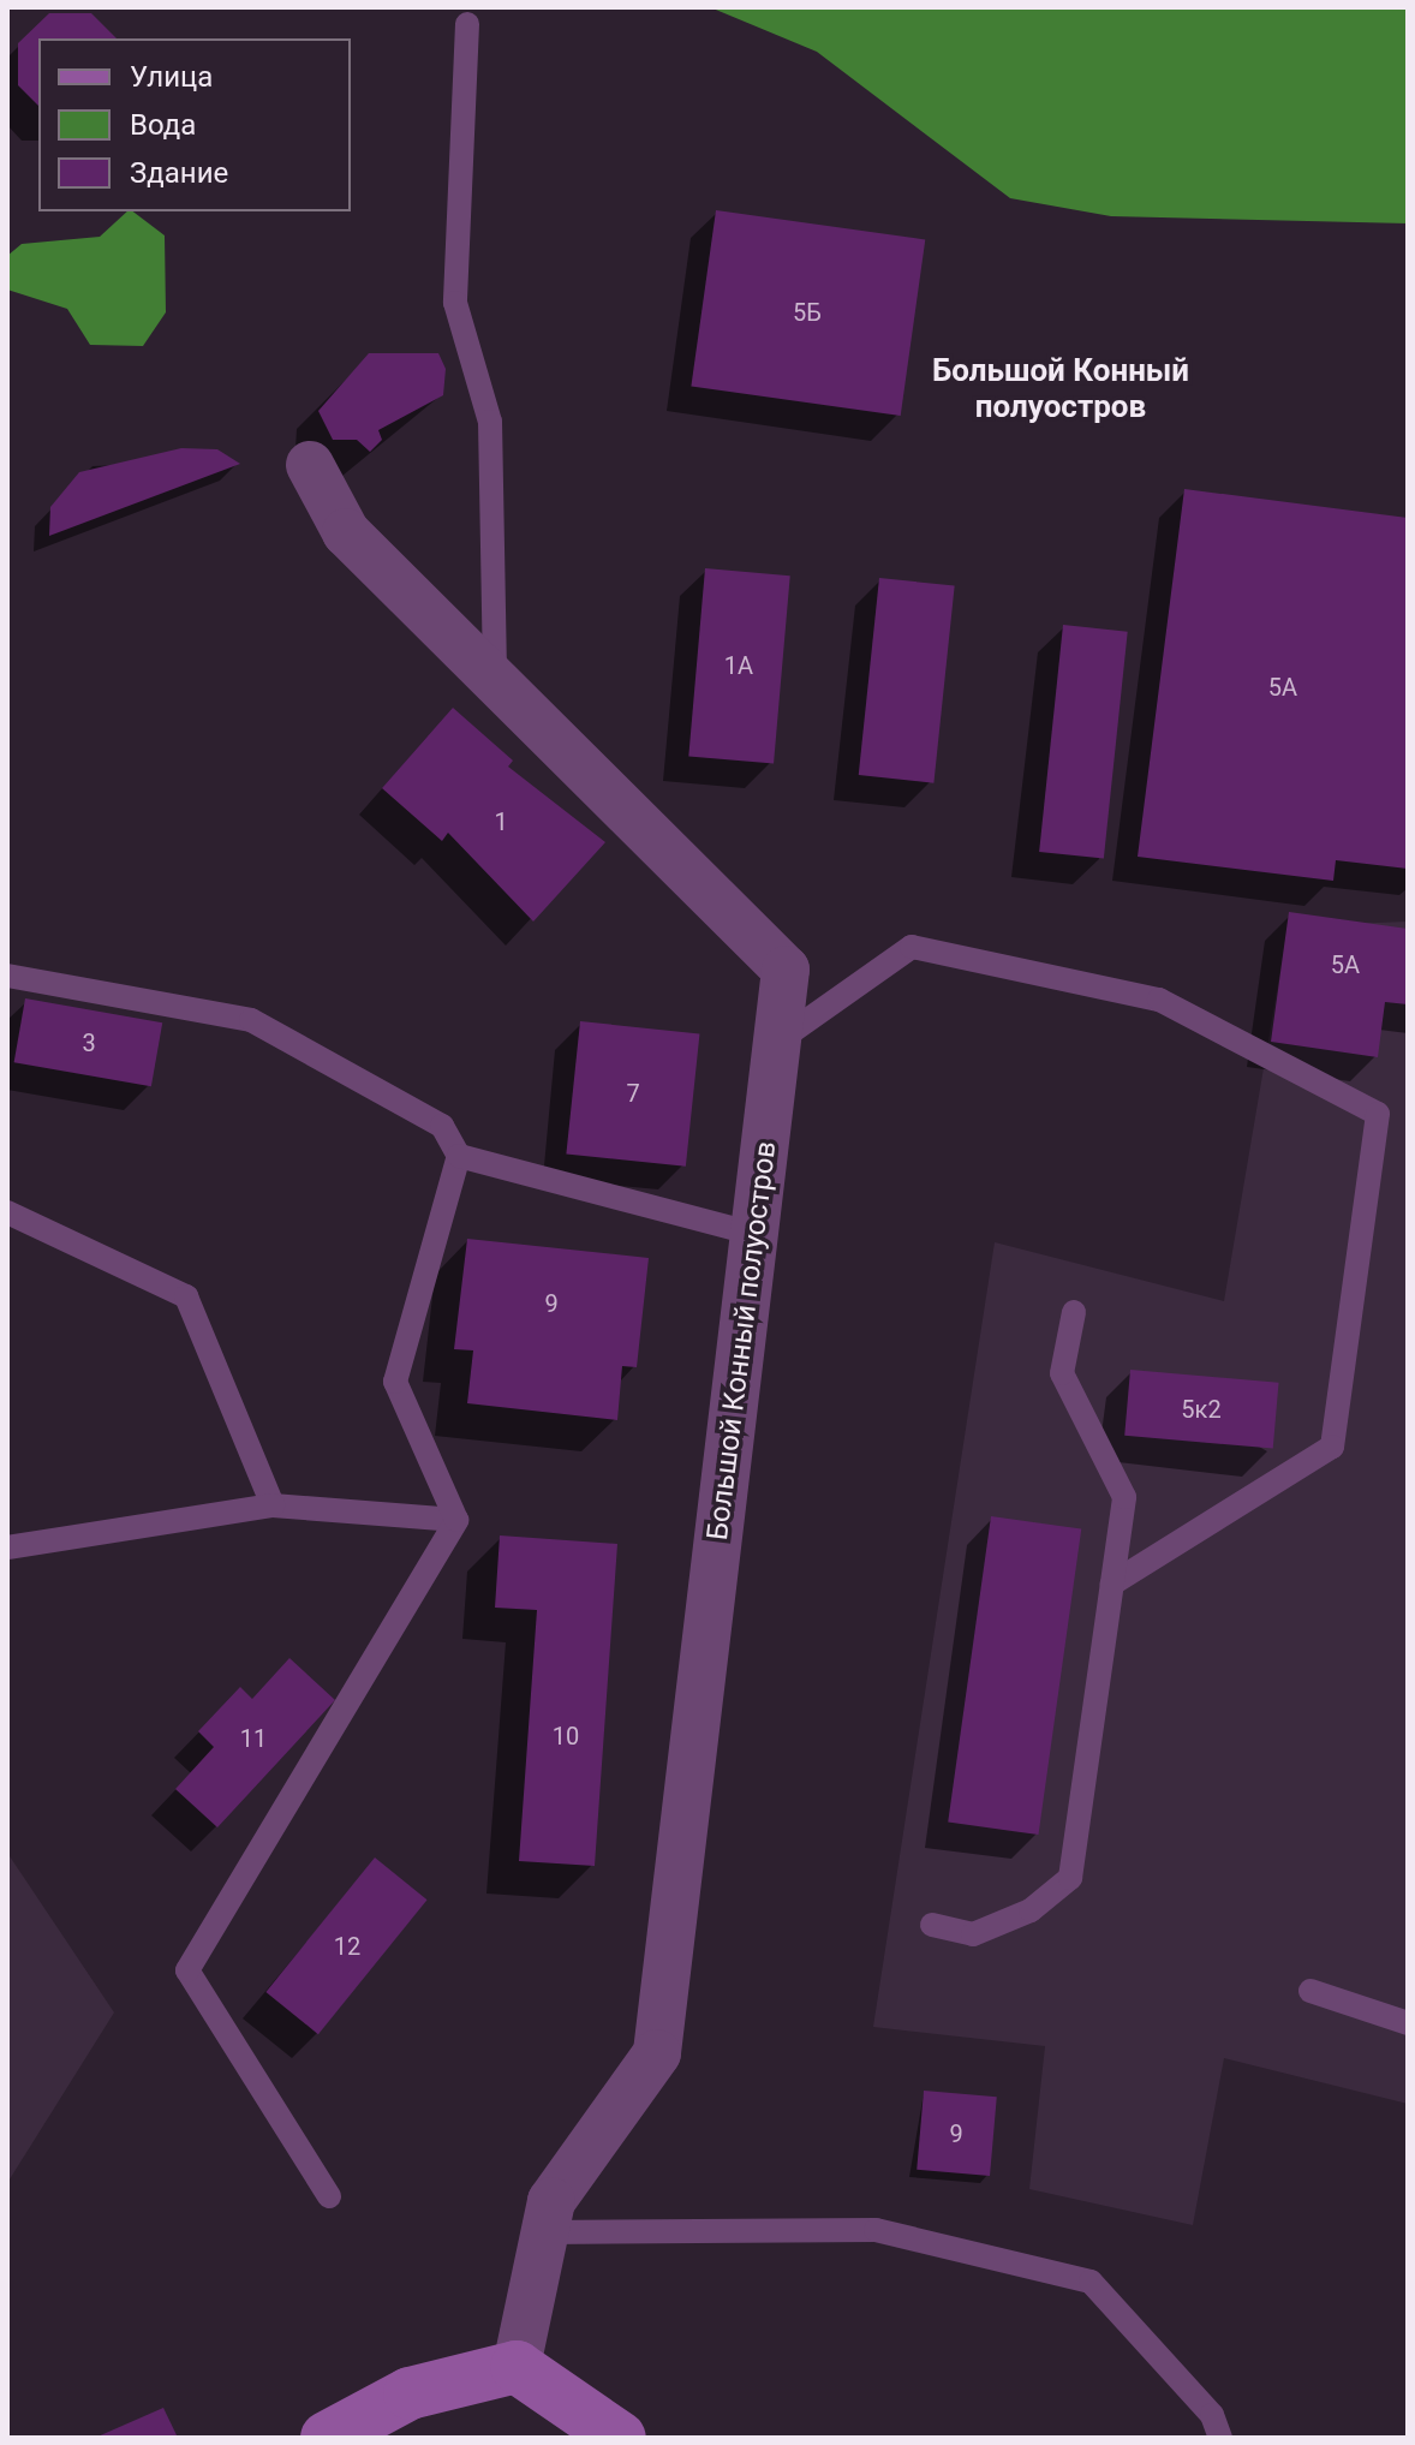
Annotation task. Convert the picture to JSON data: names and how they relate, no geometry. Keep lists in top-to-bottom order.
{
  "streets": {
    "street": ["Большой Конный полуостров"]
  },
  "districts": ["Большой Конный полуостров"],
  "house_numbers": [
    "5Б",
    "1А",
    "5А",
    "1",
    "5А",
    "3",
    "7",
    "9",
    "5к2",
    "10",
    "11",
    "12",
    "9"
  ],
  "legend": ["Улица", "Вода", "Здание"]
}
